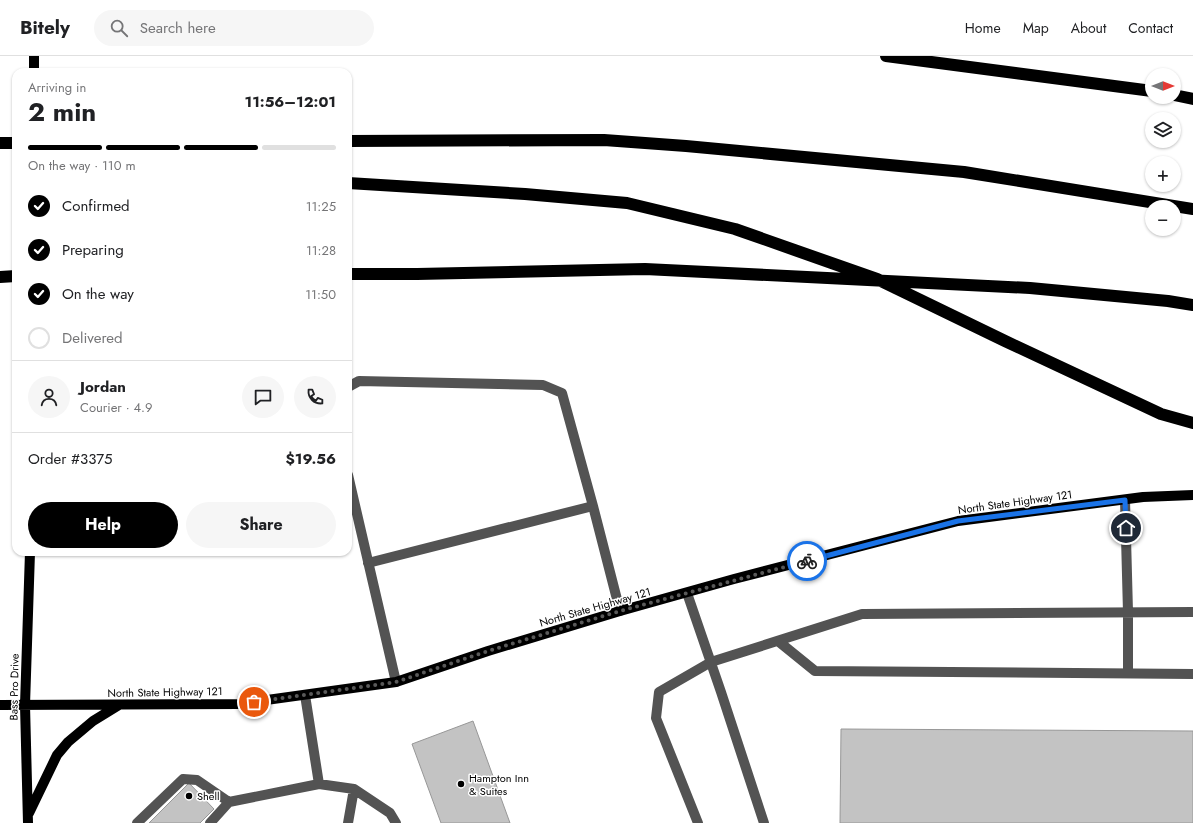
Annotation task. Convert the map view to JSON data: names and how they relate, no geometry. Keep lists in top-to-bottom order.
{
  "streets": {
    "main road": ["North State Highway 121", "Bass Pro Drive"]
  },
  "crossings": [
    ["North State Highway 121", "Bass Pro Drive"]
  ],
  "places": ["Hampton Inn & Suites", "Shell"],
  "north": "right",
  "page": {
    "header": "Bitely",
    "search": "Search here",
    "nav": [
      "Home",
      "Map",
      "About",
      "Contact"
    ],
    "map_buttons": ["+", "−"],
    "heading": ["2 min", "Arriving in", "11:56–12:01"],
    "panel": [
      "Jordan",
      "Courier · 4.9",
      "Order #3375",
      "$19.56"
    ],
    "bar": "On the way · 110 m",
    "list": [
      ["Confirmed", "11:25"],
      ["Preparing", "11:28"],
      ["On the way", "11:50"],
      "Delivered"
    ],
    "buttons": ["Help", "Share"]
  }
}
